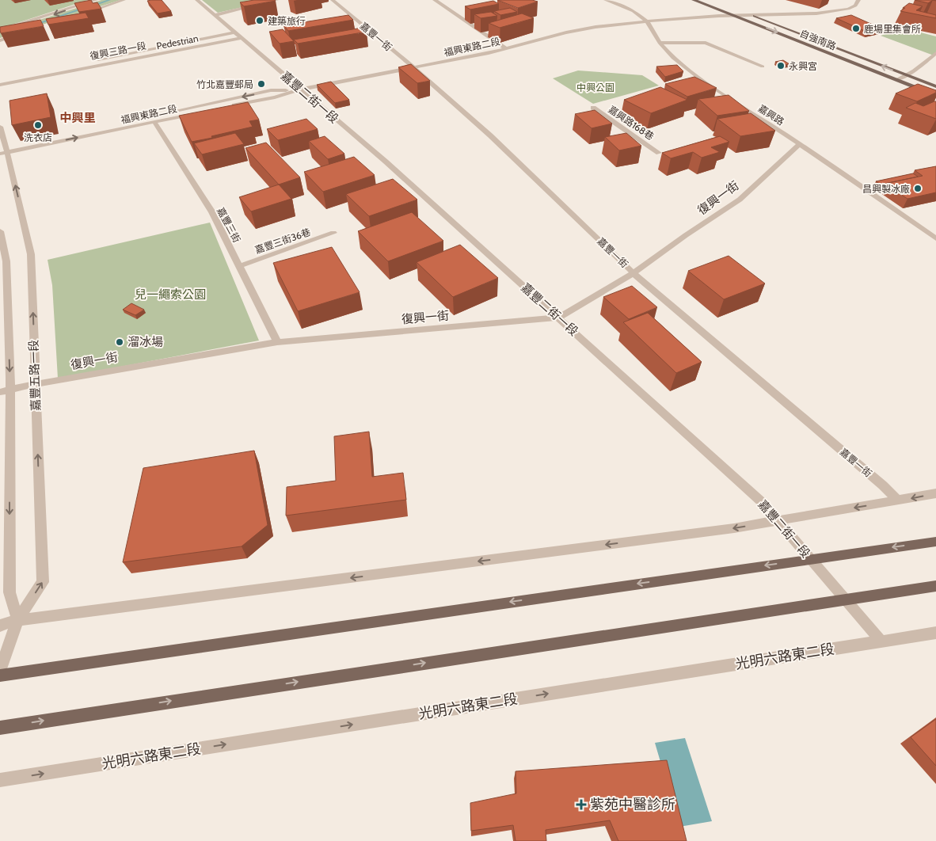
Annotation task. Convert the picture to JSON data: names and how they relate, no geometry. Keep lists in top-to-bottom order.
{
  "streets": {
    "main road": ["自強南路"],
    "street": [
      "嘉豐一街",
      "Pedestrian",
      "福興東路二段",
      "復興三路一段",
      "嘉豐二街一段",
      "嘉興路",
      "嘉興路168巷",
      "復興一街",
      "嘉豐三街",
      "嘉豐三街36巷",
      "嘉豐五路一段",
      "光明六路東二段"
    ]
  },
  "crossings": [
    ["嘉豐一街", "福興東路二段"],
    ["嘉豐一街", "復興一街"],
    ["自強南路", "福興東路二段"],
    ["Pedestrian", "復興三路一段"],
    ["Pedestrian", "嘉豐二街一段"],
    ["福興東路二段", "嘉豐二街一段"],
    ["福興東路二段", "嘉興路"],
    ["福興東路二段", "嘉豐三街"],
    ["福興東路二段", "嘉豐五路一段"],
    ["復興三路一段", "嘉豐二街一段"],
    ["嘉豐二街一段", "復興一街"],
    ["嘉豐二街一段", "光明六路東二段"],
    ["嘉興路", "復興一街"],
    ["復興一街", "嘉豐三街"],
    ["復興一街", "嘉豐五路一段"],
    ["嘉豐三街", "嘉豐三街36巷"]
  ],
  "one_way": ["光明六路東二段"],
  "districts": ["中興里"],
  "parks": ["中興公園", "兒一繩索公園"],
  "places": {
    "other": [
      "建築旅行",
      "鹿場里集會所",
      "永興宮",
      "竹北嘉豐郵局",
      "洗衣店",
      "昌興製冰廠",
      "溜冰場"
    ],
    "health": ["紫苑中醫診所"]
  }
}
